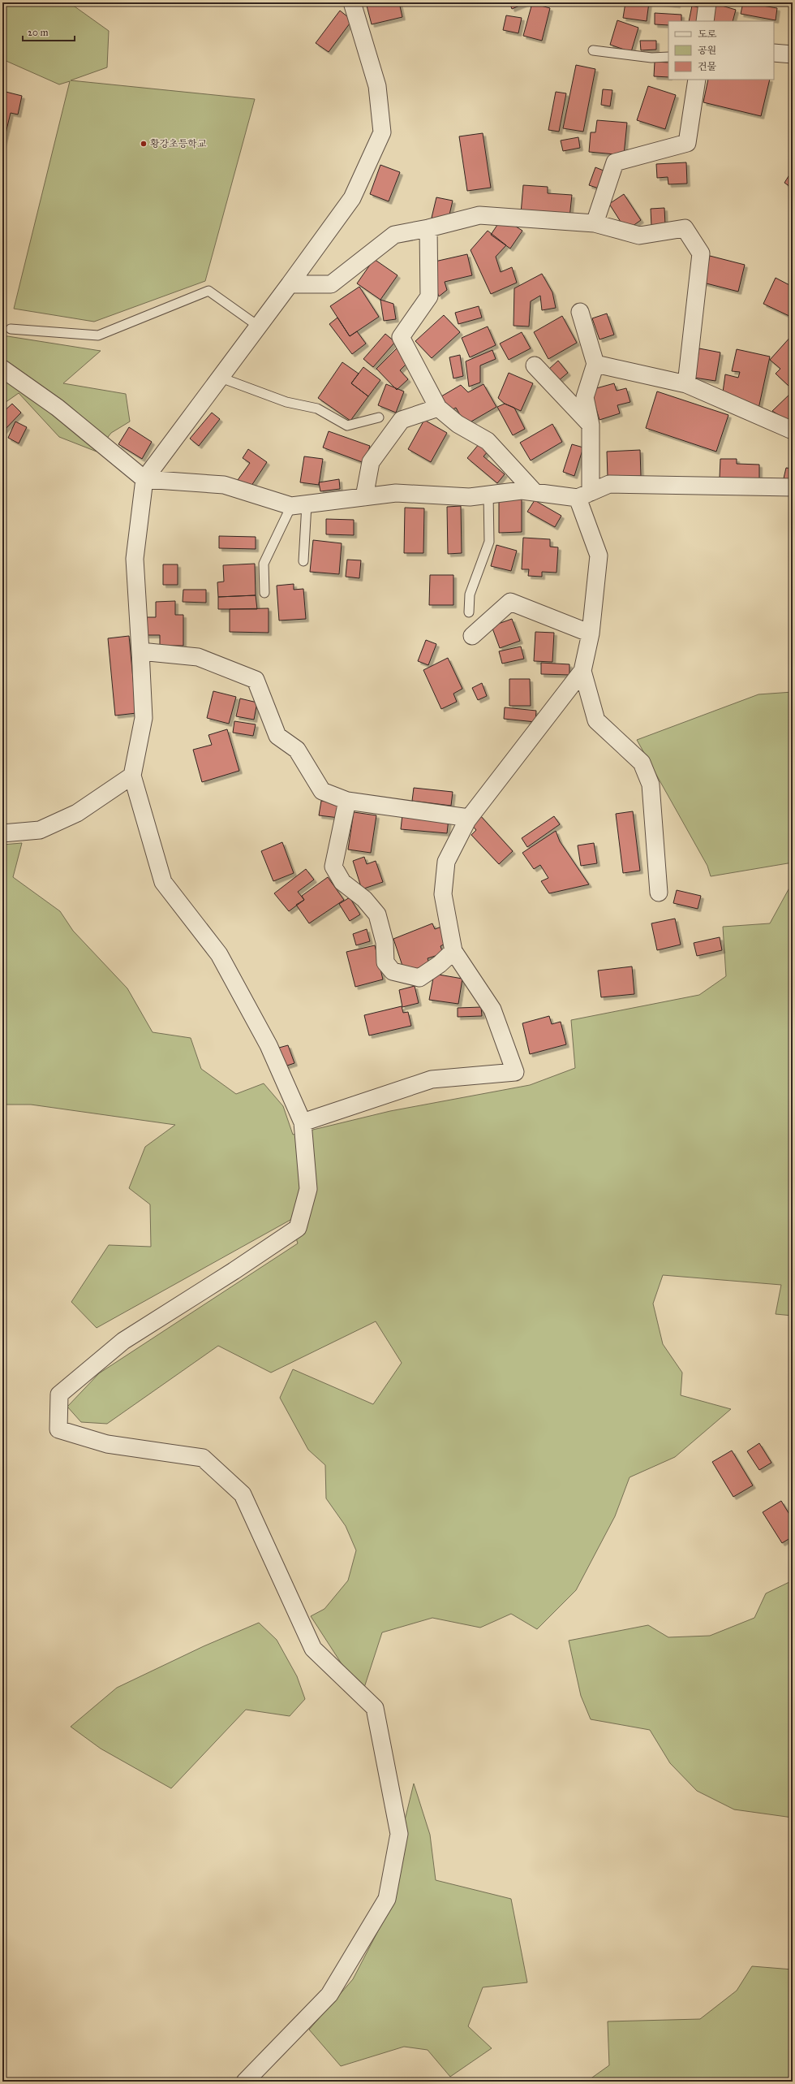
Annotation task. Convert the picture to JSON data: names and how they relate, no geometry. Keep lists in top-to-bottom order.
{
  "places": ["황강초등학교"],
  "legend": ["도로", "공원", "건물"],
  "scale_bar": "20 m"
}
